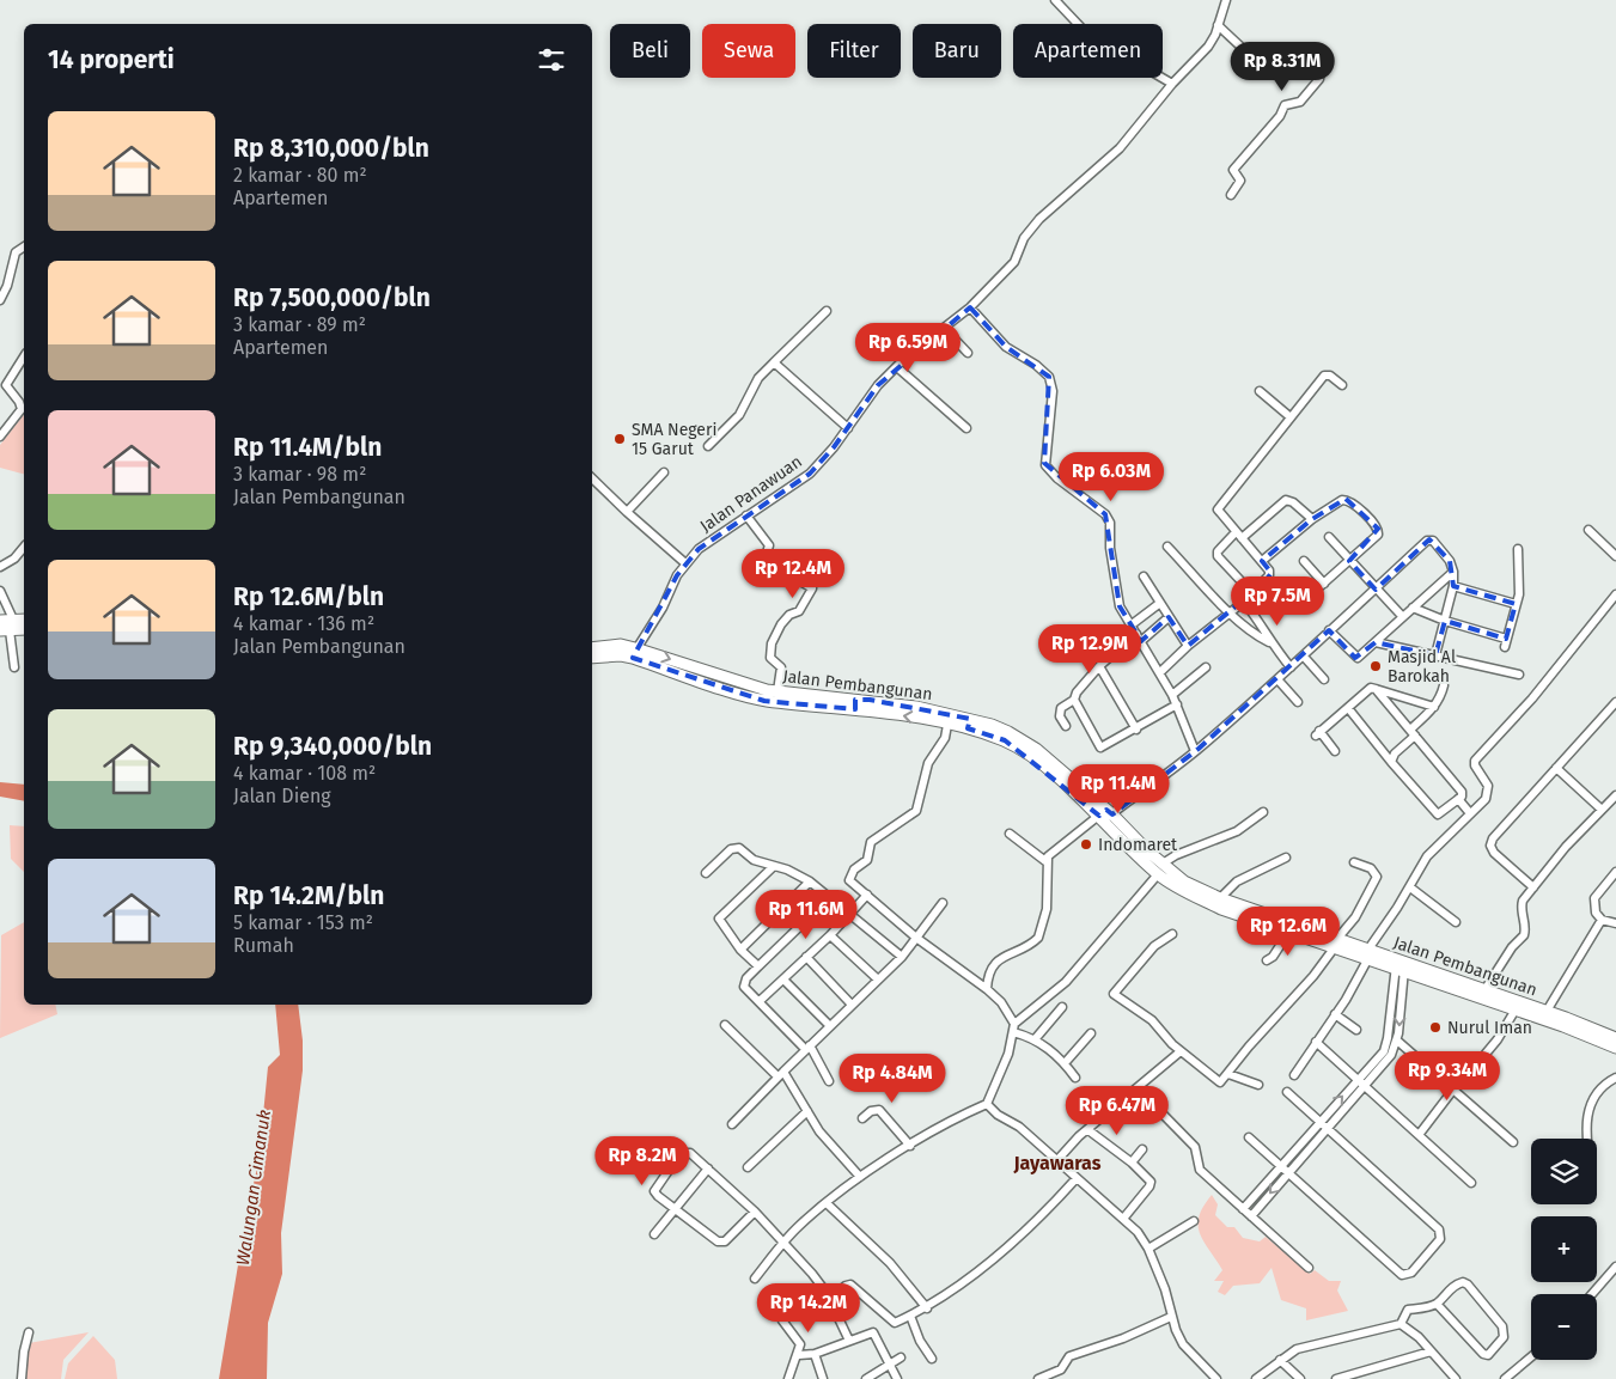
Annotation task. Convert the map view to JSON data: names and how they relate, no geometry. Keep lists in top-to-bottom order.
{
  "streets": {
    "main road": ["Jalan Pembangunan"],
    "street": ["Jalan Panawuan"]
  },
  "crossings": [
    ["Jalan Panawuan", "Jalan Pembangunan"]
  ],
  "districts": ["Jayawaras"],
  "water": ["Walungan Cimanuk"],
  "places": [
    "SMA Negeri 15 Garut",
    "Masjid Al Barokah",
    "Indomaret",
    "Nurul Iman"
  ],
  "page": {
    "chip": [
      "Beli",
      "Sewa",
      "Filter",
      "Baru",
      "Apartemen"
    ],
    "heading": "14 properti",
    "price": [
      "Rp 8.31M",
      "Rp 6.59M",
      "Rp 6.03M",
      "Rp 12.4M",
      "Rp 7.5M",
      "Rp 12.9M",
      "Rp 11.4M",
      "Rp 11.6M",
      "Rp 12.6M",
      "Rp 9.34M",
      "Rp 4.84M",
      "Rp 6.47M",
      "Rp 8.2M",
      "Rp 14.2M"
    ],
    "list": [
      {
        "name": "Rp 8,310,000/bln",
        "note": "2 kamar · 80 m² · Apartemen"
      },
      {
        "name": "Rp 7,500,000/bln",
        "note": "3 kamar · 89 m² · Apartemen"
      },
      {
        "name": "Rp 11.4M/bln",
        "note": "3 kamar · 98 m² · Jalan Pembangunan"
      },
      {
        "name": "Rp 12.6M/bln",
        "note": "4 kamar · 136 m² · Jalan Pembangunan"
      },
      {
        "name": "Rp 9,340,000/bln",
        "note": "4 kamar · 108 m² · Jalan Dieng"
      },
      {
        "name": "Rp 14.2M/bln",
        "note": "5 kamar · 153 m² · Rumah"
      }
    ],
    "map_buttons": ["+", "−"]
  }
}
